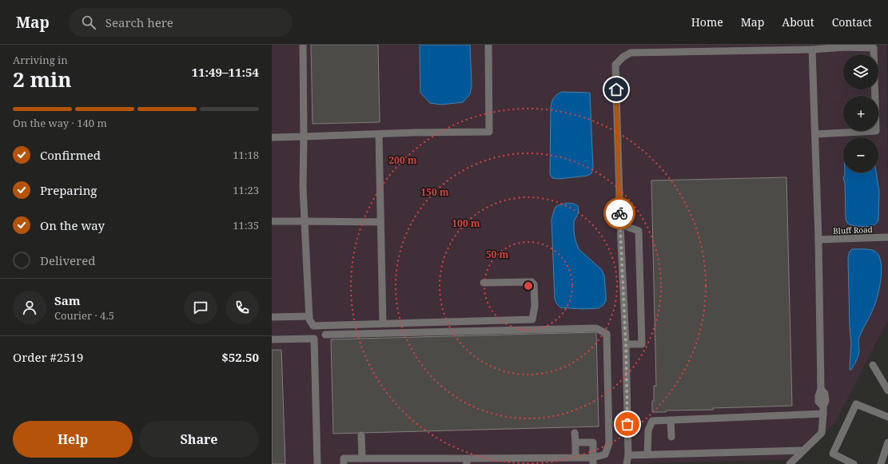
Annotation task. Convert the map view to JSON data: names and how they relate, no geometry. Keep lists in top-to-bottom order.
{
  "streets": {
    "street": ["Bluff Road"]
  },
  "page": {
    "header": "Map",
    "search": "Search here",
    "nav": [
      "Home",
      "Map",
      "About",
      "Contact"
    ],
    "heading": ["2 min", "Arriving in", "11:49–11:54"],
    "panel": [
      "Sam",
      "Courier · 4.5",
      "Order #2519",
      "$52.50"
    ],
    "map_buttons": ["+", "−"],
    "bar": "On the way · 140 m",
    "list": [
      ["Confirmed", "11:18"],
      ["Preparing", "11:23"],
      ["On the way", "11:35"],
      "Delivered"
    ],
    "buttons": ["Help", "Share"]
  },
  "rings": [
    "200 m",
    "150 m",
    "100 m",
    "50 m"
  ]
}
